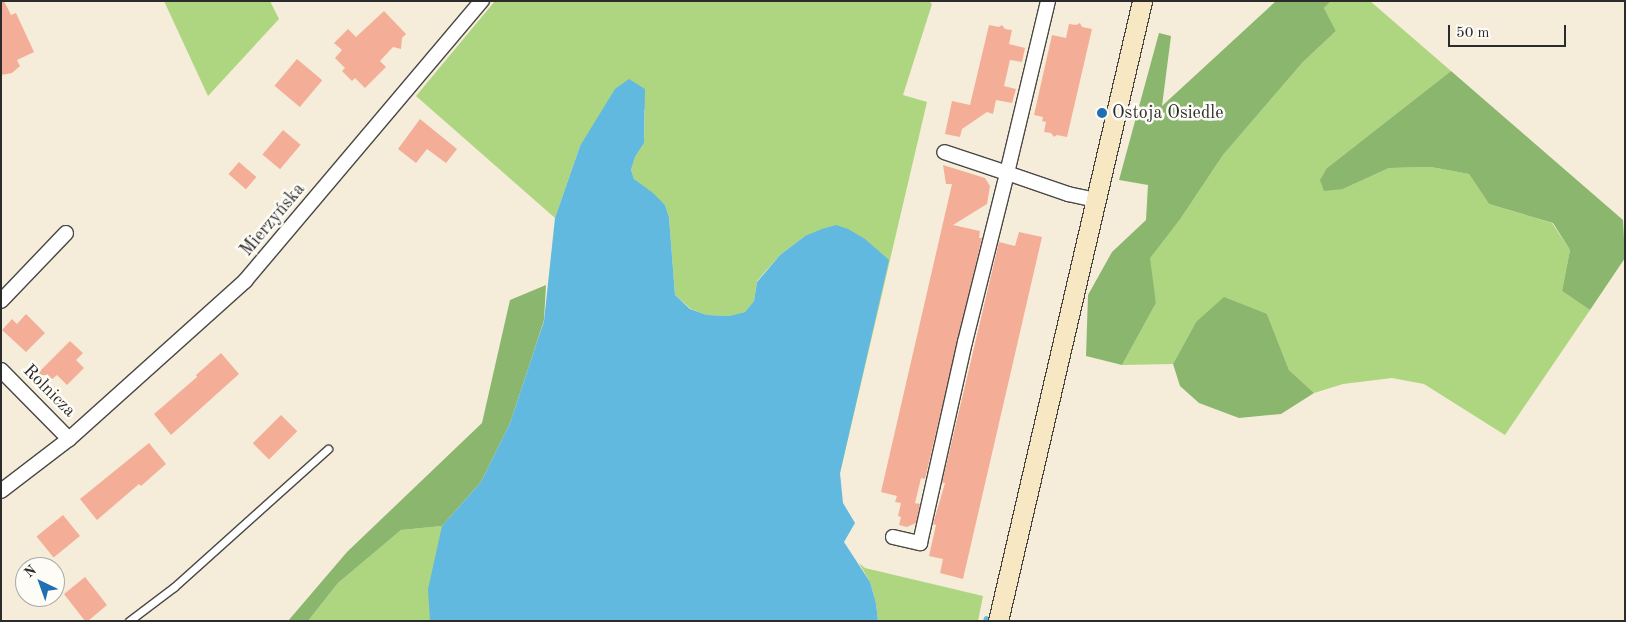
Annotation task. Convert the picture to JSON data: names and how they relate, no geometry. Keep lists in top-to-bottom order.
{
  "streets": {
    "street": ["Mierzyńska", "Rolnicza"]
  },
  "crossings": [
    ["Mierzyńska", "Rolnicza"]
  ],
  "places": ["Ostoja Osiedle"],
  "scale_bar": "50 m",
  "north": "top left"
}
